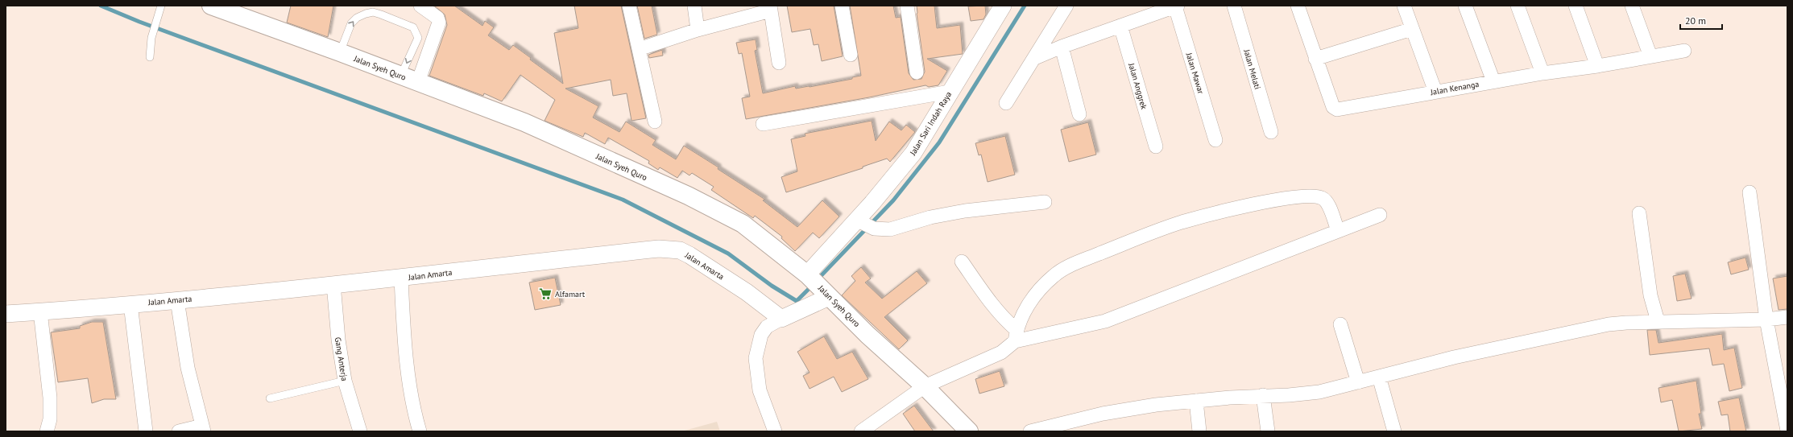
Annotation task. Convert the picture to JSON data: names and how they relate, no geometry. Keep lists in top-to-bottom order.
{
  "streets": {
    "main road": ["Jalan Syeh Quro"],
    "street": [
      "Jalan Melati",
      "Jalan Mawar",
      "Jalan Anggrek",
      "Jalan Kenanga",
      "Jalan Sari Indah Raya",
      "Jalan Amarta",
      "Gang Anterja"
    ]
  },
  "crossings": [
    ["Jalan Syeh Quro", "Jalan Sari Indah Raya"],
    ["Jalan Amarta", "Gang Anterja"]
  ],
  "places": {
    "supermarket": ["Alfamart"]
  },
  "scale_bar": "20 m"
}
